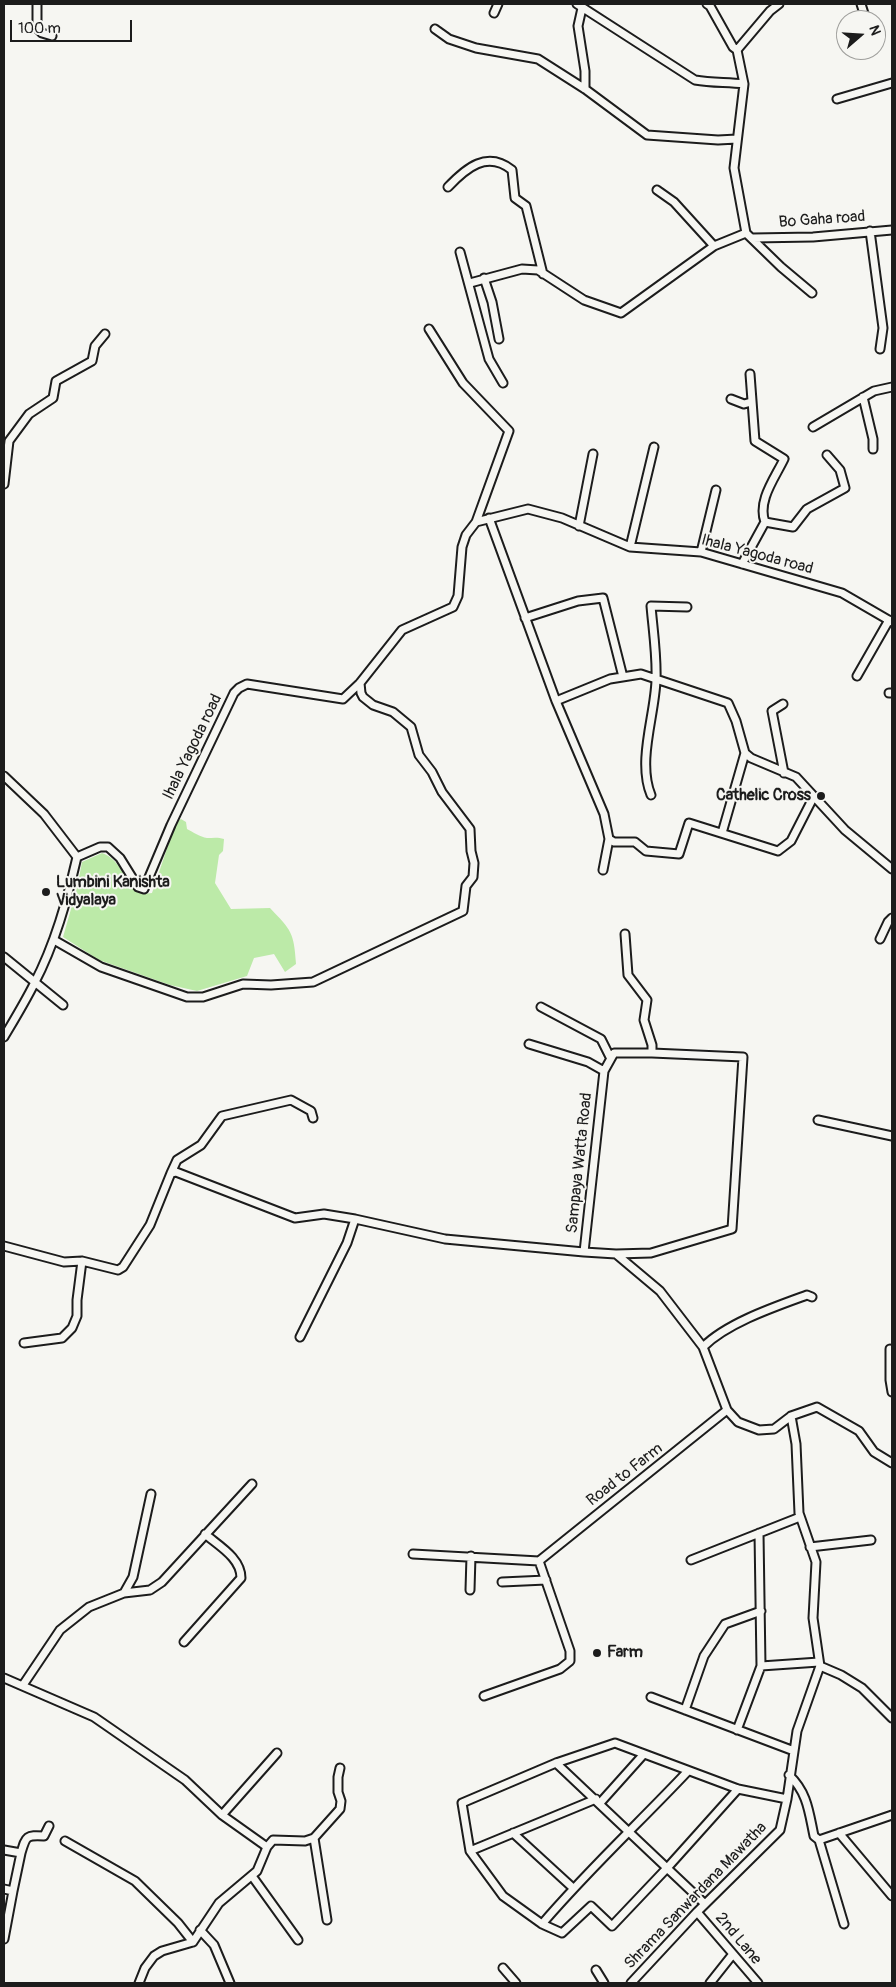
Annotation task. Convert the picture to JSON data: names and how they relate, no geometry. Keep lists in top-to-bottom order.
{
  "streets": {
    "street": [
      "Bo Gaha road",
      "Ihala Yagoda road",
      "Sampaya Watta Road",
      "Road to Farm",
      "Shrama Sanwardana Mawatha",
      "2nd Lane"
    ]
  },
  "crossings": [
    ["Shrama Sanwardana Mawatha", "2nd Lane"]
  ],
  "places": ["Cathelic Cross", "Lumbini Kanishta Vidyalaya", "Farm"],
  "scale_bar": "100 m",
  "north": "right"
}
